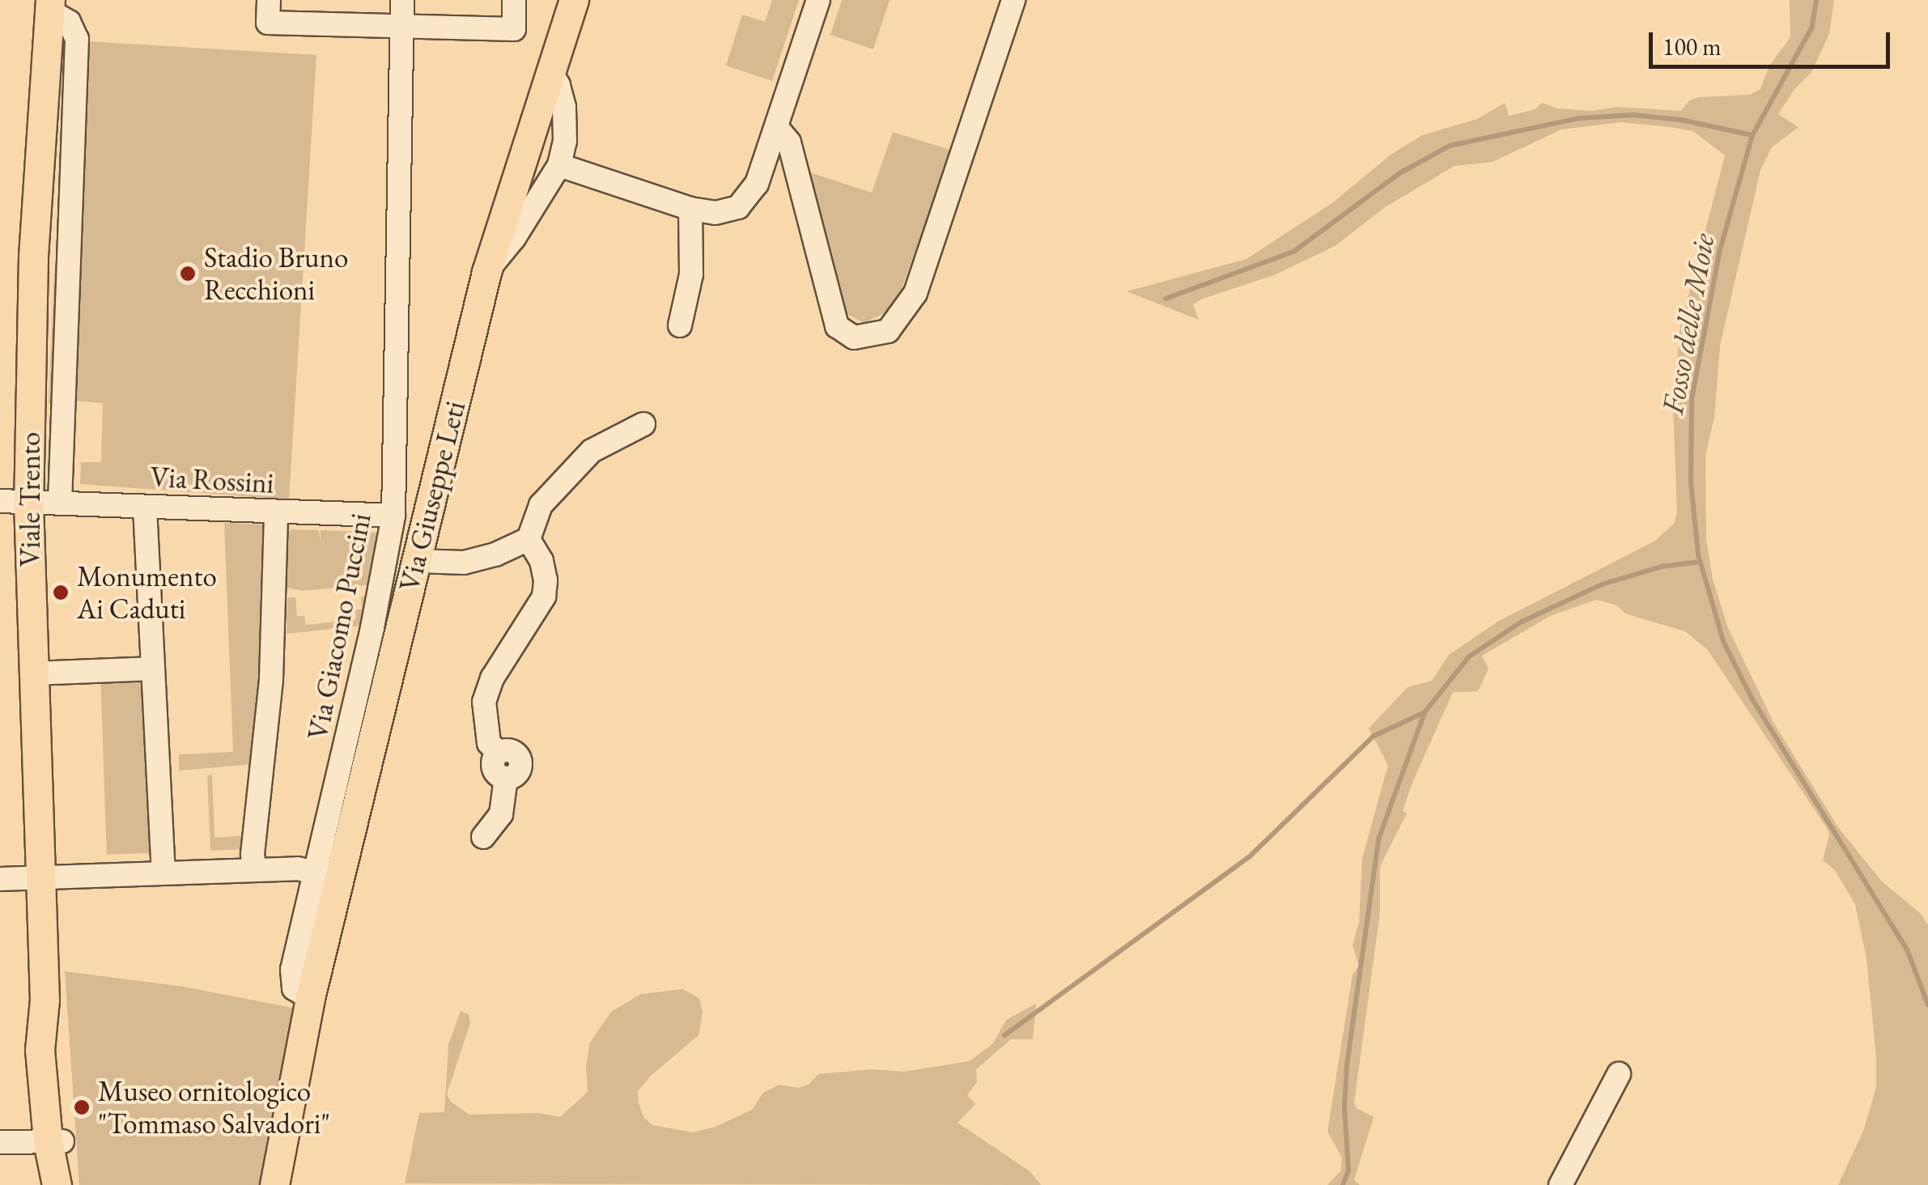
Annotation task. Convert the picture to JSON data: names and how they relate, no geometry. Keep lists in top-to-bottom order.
{
  "streets": {
    "main road": ["Via Giuseppe Leti", "Viale Trento"],
    "street": ["Via Rossini", "Via Giacomo Puccini"]
  },
  "crossings": [
    ["Via Rossini", "Viale Trento"],
    ["Via Rossini", "Via Giacomo Puccini"],
    ["Via Giuseppe Leti", "Via Giacomo Puccini"]
  ],
  "water": ["Fosso delle Moie"],
  "places": ["Stadio Bruno Recchioni", "Monumento Ai Caduti", "Museo ornitologico \"Tommaso Salvadori\""],
  "scale_bar": "100 m"
}
